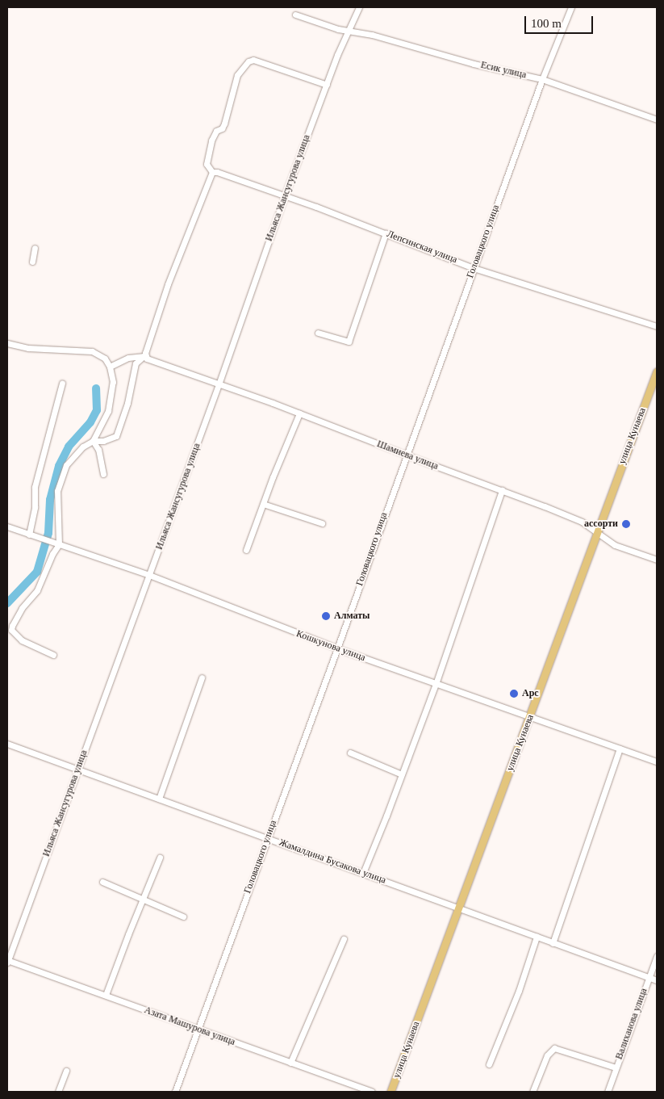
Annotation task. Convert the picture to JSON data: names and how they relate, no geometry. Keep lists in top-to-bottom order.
{
  "streets": {
    "main road": ["улица Кунаева"],
    "street": [
      "Есик улица",
      "Ильяса Жансугурова улица",
      "Головацкого улица",
      "Лепсинская улица",
      "Шамиева улица",
      "Кошкунова улица",
      "Жамалдина Бусакова улица",
      "Валиханова улица",
      "Азата Машурова улица"
    ]
  },
  "crossings": [
    ["Есик улица", "Ильяса Жансугурова улица"],
    ["Есик улица", "Головацкого улица"],
    ["Ильяса Жансугурова улица", "Лепсинская улица"],
    ["Ильяса Жансугурова улица", "Шамиева улица"],
    ["Ильяса Жансугурова улица", "Кошкунова улица"],
    ["Ильяса Жансугурова улица", "Жамалдина Бусакова улица"],
    ["Ильяса Жансугурова улица", "Азата Машурова улица"],
    ["Головацкого улица", "Лепсинская улица"],
    ["Головацкого улица", "Шамиева улица"],
    ["Головацкого улица", "Кошкунова улица"],
    ["Головацкого улица", "Жамалдина Бусакова улица"],
    ["Головацкого улица", "Азата Машурова улица"],
    ["улица Кунаева", "Шамиева улица"],
    ["улица Кунаева", "Кошкунова улица"],
    ["улица Кунаева", "Жамалдина Бусакова улица"],
    ["Жамалдина Бусакова улица", "Валиханова улица"]
  ],
  "places": ["ассорти", "Алматы", "Арс"],
  "scale_bar": "100 m"
}
